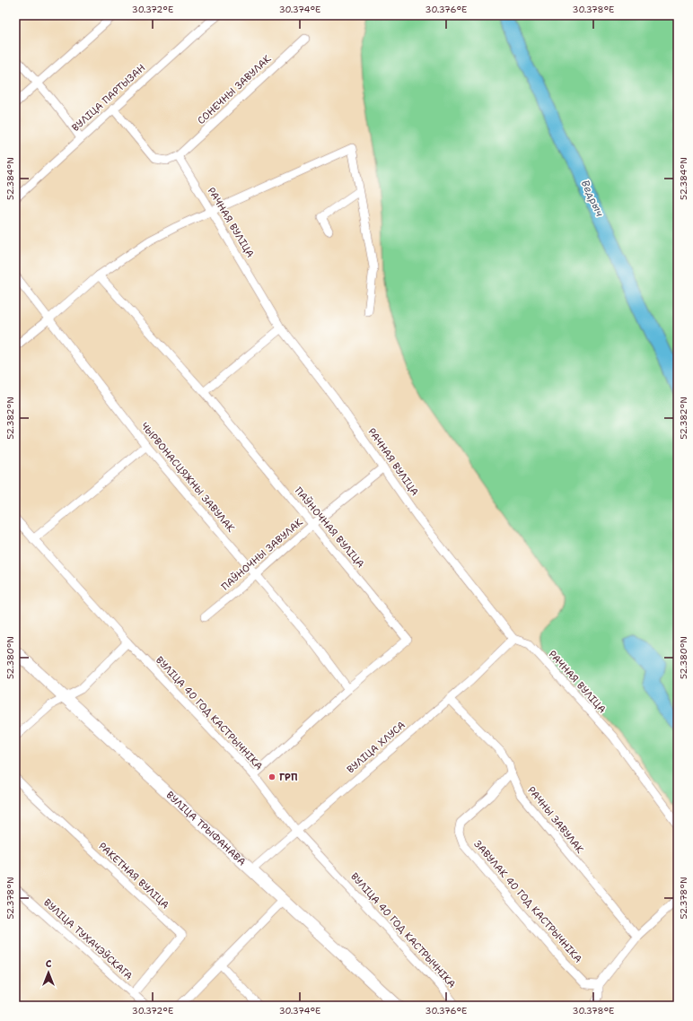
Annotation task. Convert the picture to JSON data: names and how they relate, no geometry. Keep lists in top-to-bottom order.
{
  "streets": {
    "street": [
      "СОНЕЧНЫ ЗАВУЛАК",
      "ВУЛІЦА ПАРТЫЗАН",
      "РАЧНАЯ ВУЛІЦА",
      "ЧЫРВОНАСЦЯЖНЫ ЗАВУЛАК",
      "ПАЎНОЧНАЯ ВУЛІЦА",
      "ПАЎНОЧНЫ ЗАВУЛАК",
      "ВУЛІЦА 40 ГОД КАСТРЫЧНІКА",
      "ВУЛІЦА ХЛУСА",
      "РАЧНЫ ЗАВУЛАК",
      "ВУЛІЦА ТРЫФАНАВА",
      "РАКЕТНАЯ ВУЛІЦА",
      "ЗАВУЛАК 40 ГОД КАСТРЫЧНІКА",
      "ВУЛІЦА ТУХАЧЭЎСКАГА"
    ]
  },
  "crossings": [
    ["СОНЕЧНЫ ЗАВУЛАК", "РАЧНАЯ ВУЛІЦА"],
    ["РАЧНАЯ ВУЛІЦА", "ПАЎНОЧНЫ ЗАВУЛАК"],
    ["РАЧНАЯ ВУЛІЦА", "ВУЛІЦА ХЛУСА"],
    ["ЧЫРВОНАСЦЯЖНЫ ЗАВУЛАК", "ПАЎНОЧНАЯ ВУЛІЦА"],
    ["ЧЫРВОНАСЦЯЖНЫ ЗАВУЛАК", "ПАЎНОЧНЫ ЗАВУЛАК"],
    ["ПАЎНОЧНАЯ ВУЛІЦА", "ПАЎНОЧНЫ ЗАВУЛАК"],
    ["ПАЎНОЧНАЯ ВУЛІЦА", "ВУЛІЦА 40 ГОД КАСТРЫЧНІКА"],
    ["ВУЛІЦА 40 ГОД КАСТРЫЧНІКА", "ВУЛІЦА ХЛУСА"],
    ["ВУЛІЦА ХЛУСА", "РАЧНЫ ЗАВУЛАК"],
    ["ВУЛІЦА ХЛУСА", "ВУЛІЦА ТРЫФАНАВА"],
    ["РАЧНЫ ЗАВУЛАК", "ЗАВУЛАК 40 ГОД КАСТРЫЧНІКА"],
    ["РАКЕТНАЯ ВУЛІЦА", "ВУЛІЦА ТУХАЧЭЎСКАГА"]
  ],
  "water": ["Ведрыч"],
  "places": ["ГРП"],
  "north": "top",
  "coordinates": [
    "30.372°E",
    "30.374°E",
    "30.376°E",
    "30.378°E",
    "52.384°N",
    "52.382°N",
    "52.380°N",
    "52.378°N"
  ]
}
